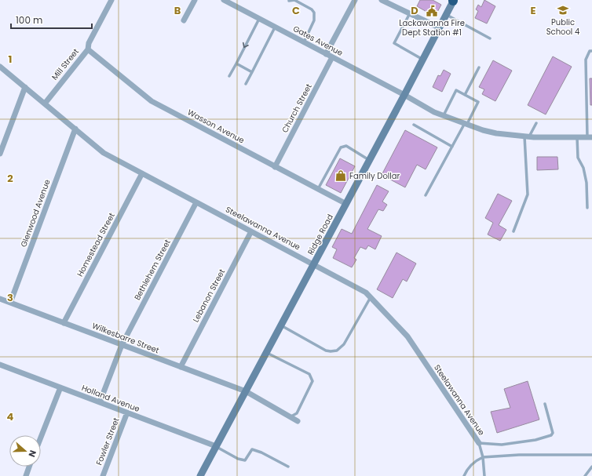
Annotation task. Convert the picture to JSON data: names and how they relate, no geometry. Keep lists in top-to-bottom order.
{
  "streets": {
    "main road": ["Ridge Road"],
    "street": [
      "Gates Avenue",
      "Mill Street",
      "Church Street",
      "Wasson Avenue",
      "Glenwood Avenue",
      "Steelawanna Avenue",
      "Homestead Street",
      "Bethlehem Street",
      "Lebanon Street",
      "Wilkesbarre Street",
      "Holland Avenue",
      "Fowler Street"
    ]
  },
  "crossings": [
    ["Gates Avenue", "Church Street"],
    ["Gates Avenue", "Ridge Road"],
    ["Mill Street", "Wasson Avenue"],
    ["Mill Street", "Steelawanna Avenue"],
    ["Church Street", "Wasson Avenue"],
    ["Wasson Avenue", "Ridge Road"],
    ["Glenwood Avenue", "Steelawanna Avenue"],
    ["Glenwood Avenue", "Wilkesbarre Street"],
    ["Steelawanna Avenue", "Ridge Road"],
    ["Steelawanna Avenue", "Homestead Street"],
    ["Steelawanna Avenue", "Bethlehem Street"],
    ["Steelawanna Avenue", "Lebanon Street"],
    ["Ridge Road", "Wilkesbarre Street"],
    ["Ridge Road", "Holland Avenue"],
    ["Homestead Street", "Wilkesbarre Street"],
    ["Bethlehem Street", "Wilkesbarre Street"],
    ["Bethlehem Street", "Holland Avenue"],
    ["Lebanon Street", "Wilkesbarre Street"],
    ["Holland Avenue", "Fowler Street"]
  ],
  "places": {
    "school or university": ["Public School 4"],
    "public building": ["Lackawanna Fire Dept Station #1"],
    "shop": ["Family Dollar"]
  },
  "scale_bar": "100 m",
  "north": "right",
  "grid": {
    "columns": [
      "B",
      "C",
      "D",
      "E"
    ],
    "rows": [
      "1",
      "2",
      "3",
      "4"
    ]
  }
}
